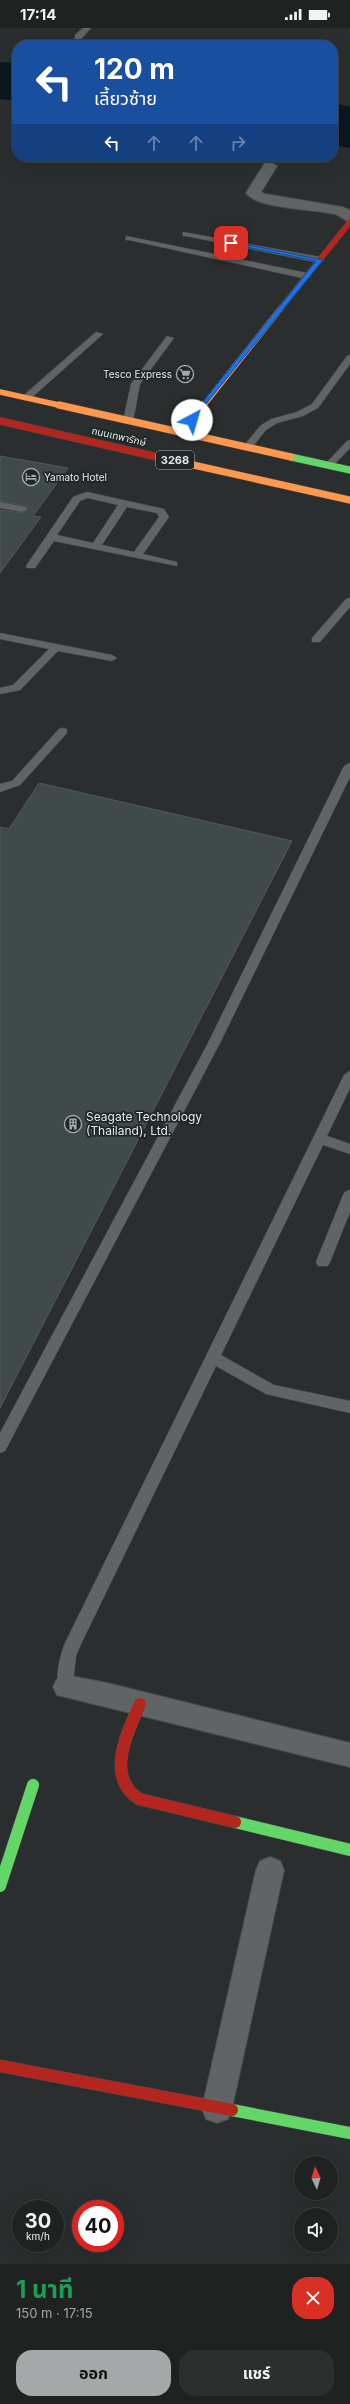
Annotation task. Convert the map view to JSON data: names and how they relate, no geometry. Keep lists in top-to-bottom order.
{
  "streets": {
    "street": ["ถนนเทพารักษ์", "3268"]
  },
  "places": {
    "supermarket": ["Tesco Express"],
    "hotel": ["Yamato Hotel"],
    "building": ["Seagate Technology (Thailand), Ltd."]
  },
  "north": "top",
  "page": {
    "status": "17:14",
    "turn": ["120 m", "เลี้ยวซ้าย"],
    "speed": "30 km/h",
    "limit": "40",
    "heading": ["1 นาที", "150 m · 17:15"],
    "buttons": ["ออก", "แชร์"]
  }
}
